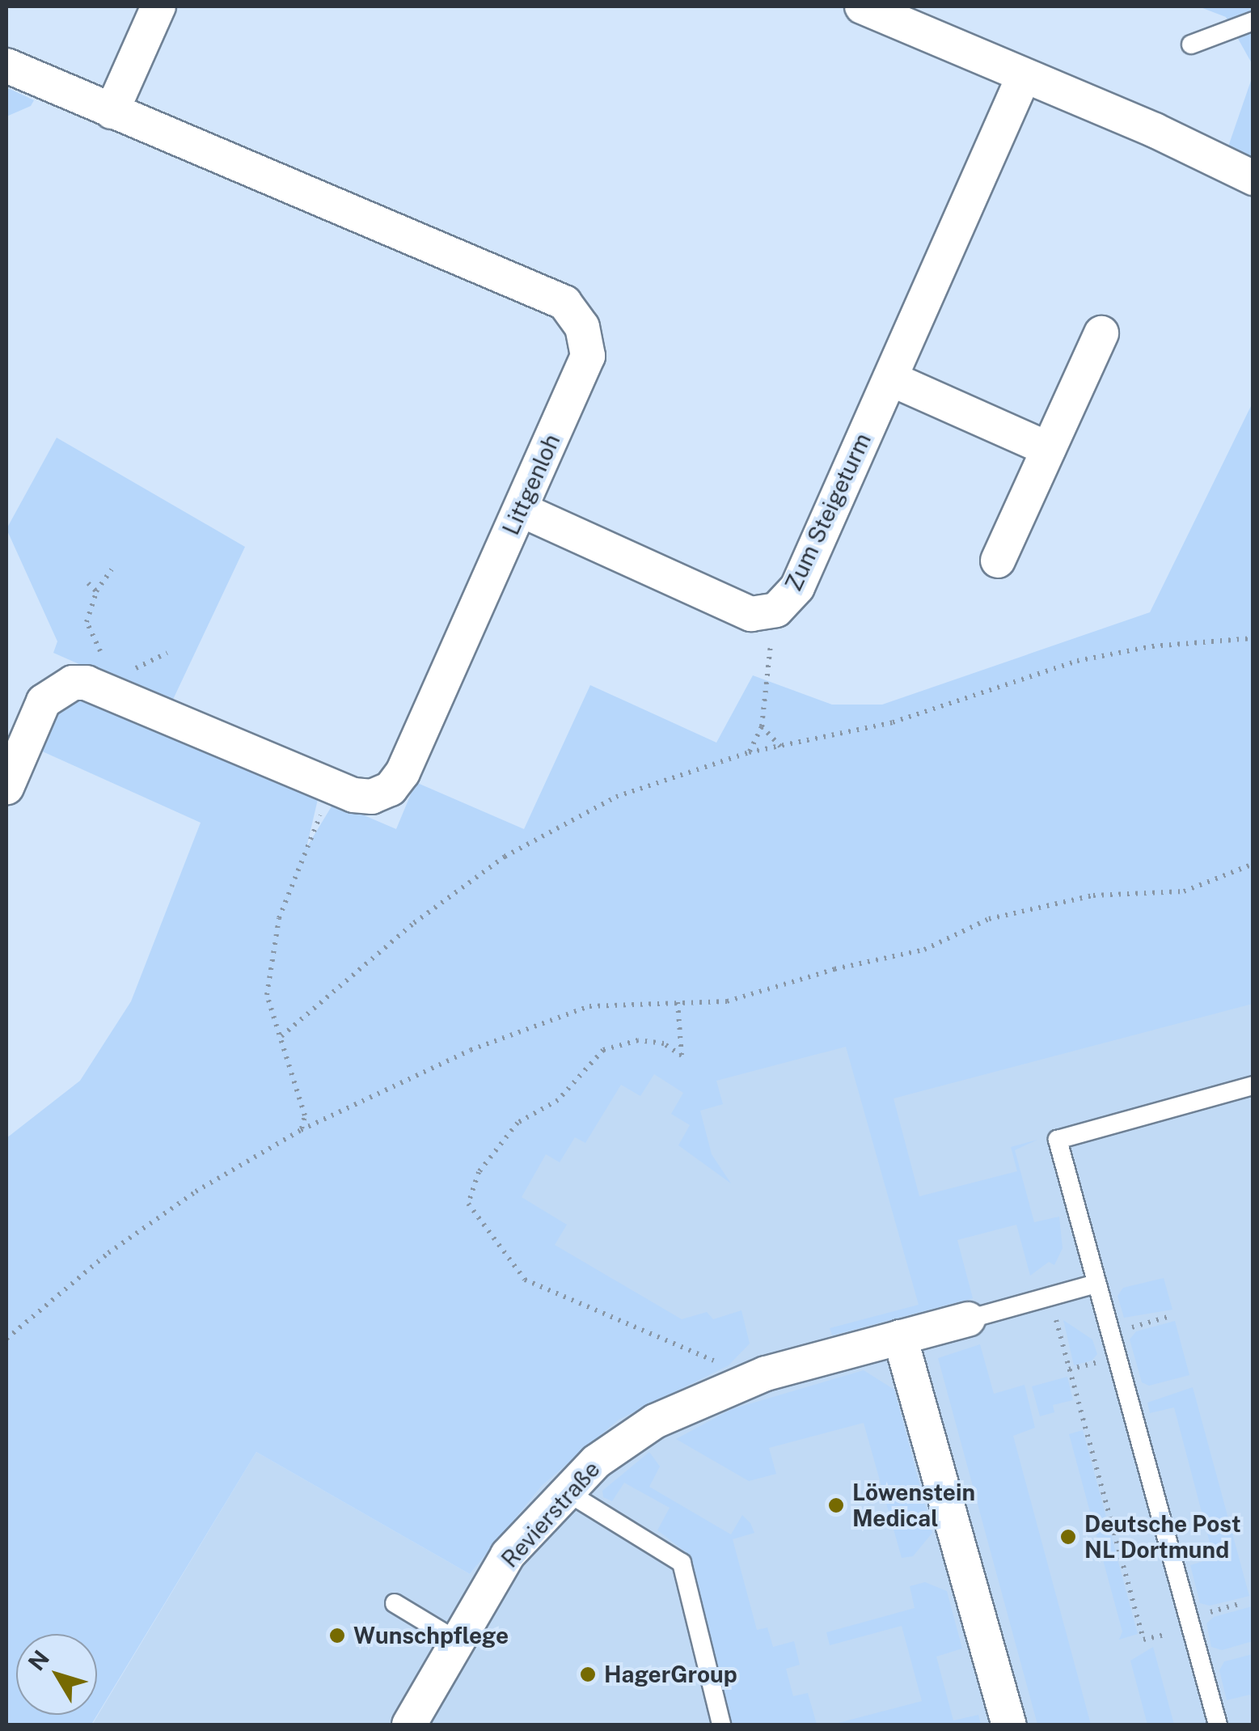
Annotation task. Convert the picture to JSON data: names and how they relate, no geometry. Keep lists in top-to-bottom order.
{
  "streets": {
    "street": ["Littgenloh", "Zum Steigeturm", "Revierstraße"]
  },
  "crossings": [
    ["Littgenloh", "Zum Steigeturm"]
  ],
  "places": [
    "Löwenstein Medical",
    "Deutsche Post NL Dortmund",
    "Wunschpflege",
    "HagerGroup"
  ],
  "north": "top left"
}
